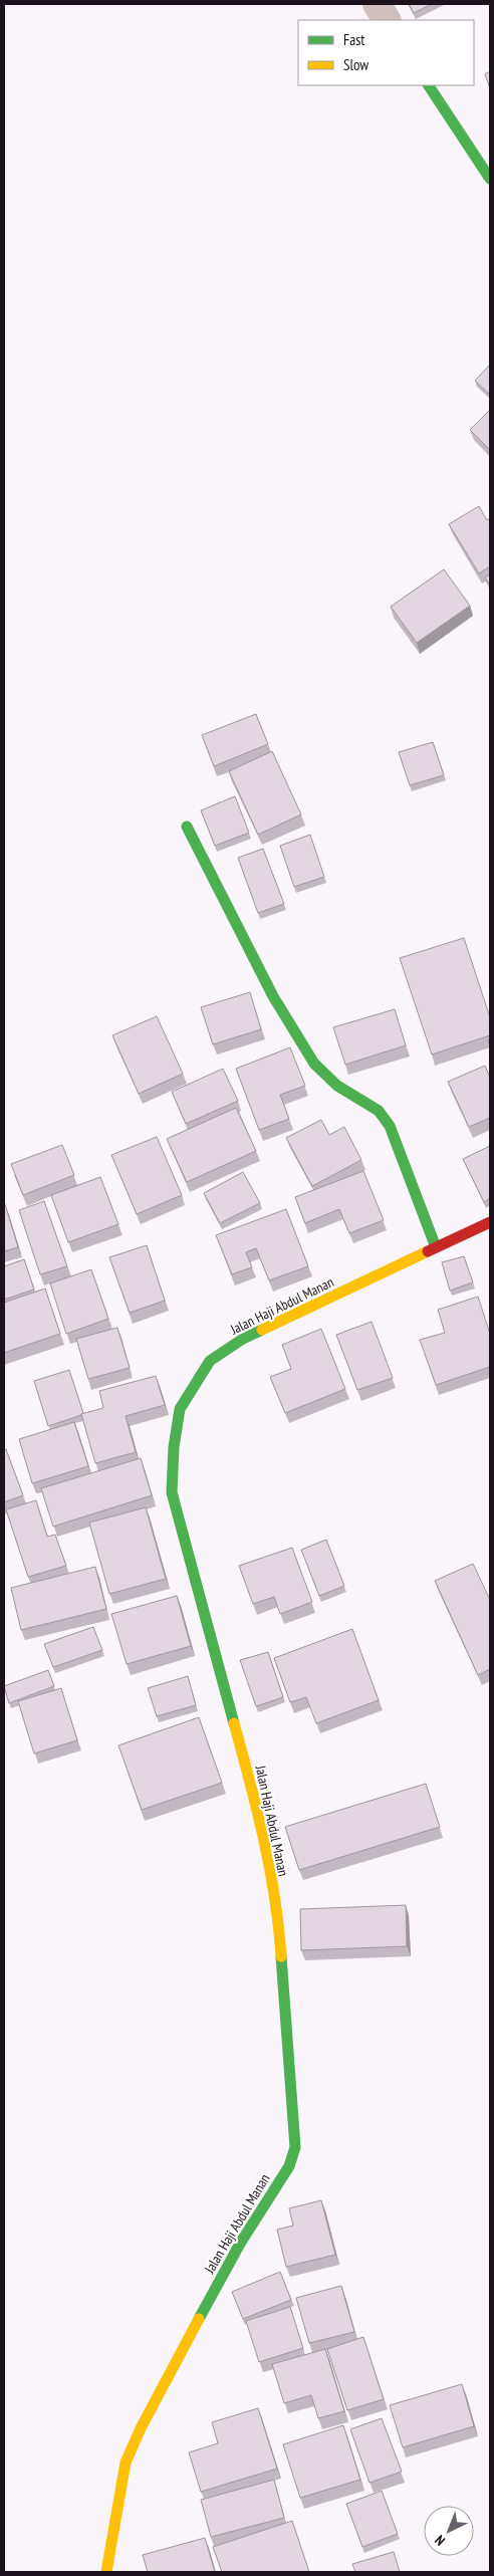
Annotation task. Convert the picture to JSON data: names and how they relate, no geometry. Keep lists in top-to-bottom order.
{
  "streets": {
    "street": ["Jalan Haji Abdul Manan"]
  },
  "legend": ["Fast", "Slow"],
  "north": "bottom left"
}
